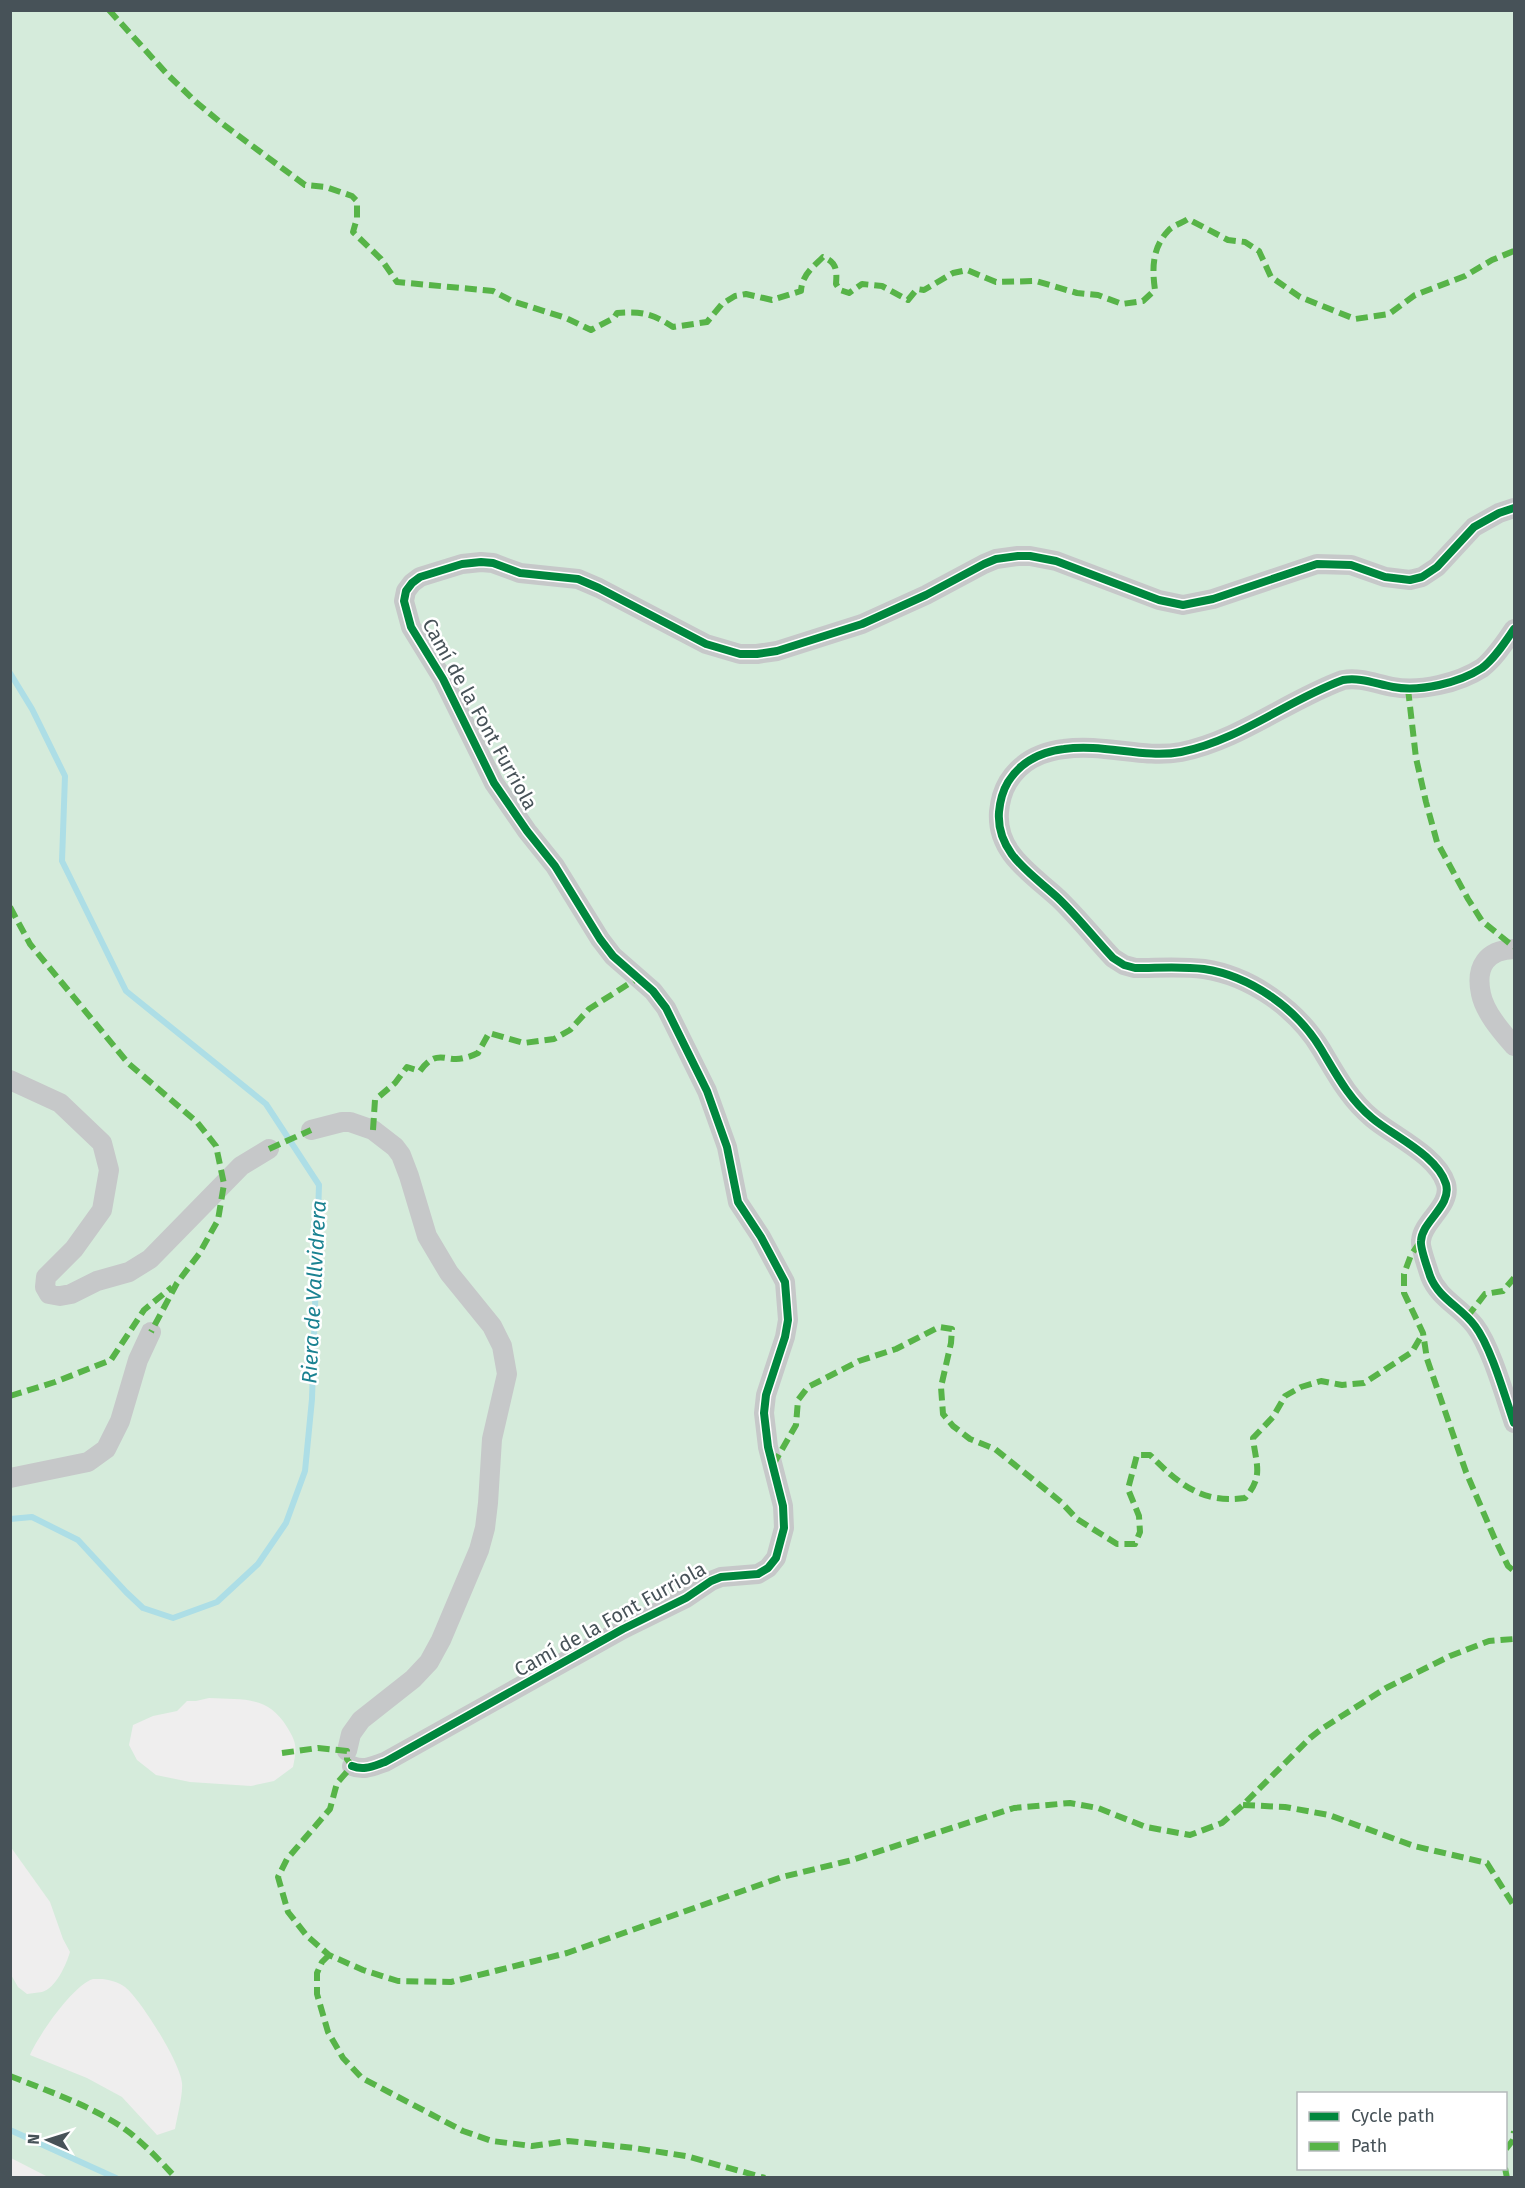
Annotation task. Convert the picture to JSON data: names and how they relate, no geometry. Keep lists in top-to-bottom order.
{
  "streets": {
    "street": ["Camí de la Font Furriola"]
  },
  "water": ["Riera de Vallvidrera"],
  "legend": ["Cycle path", "Path"],
  "north": "left"
}
